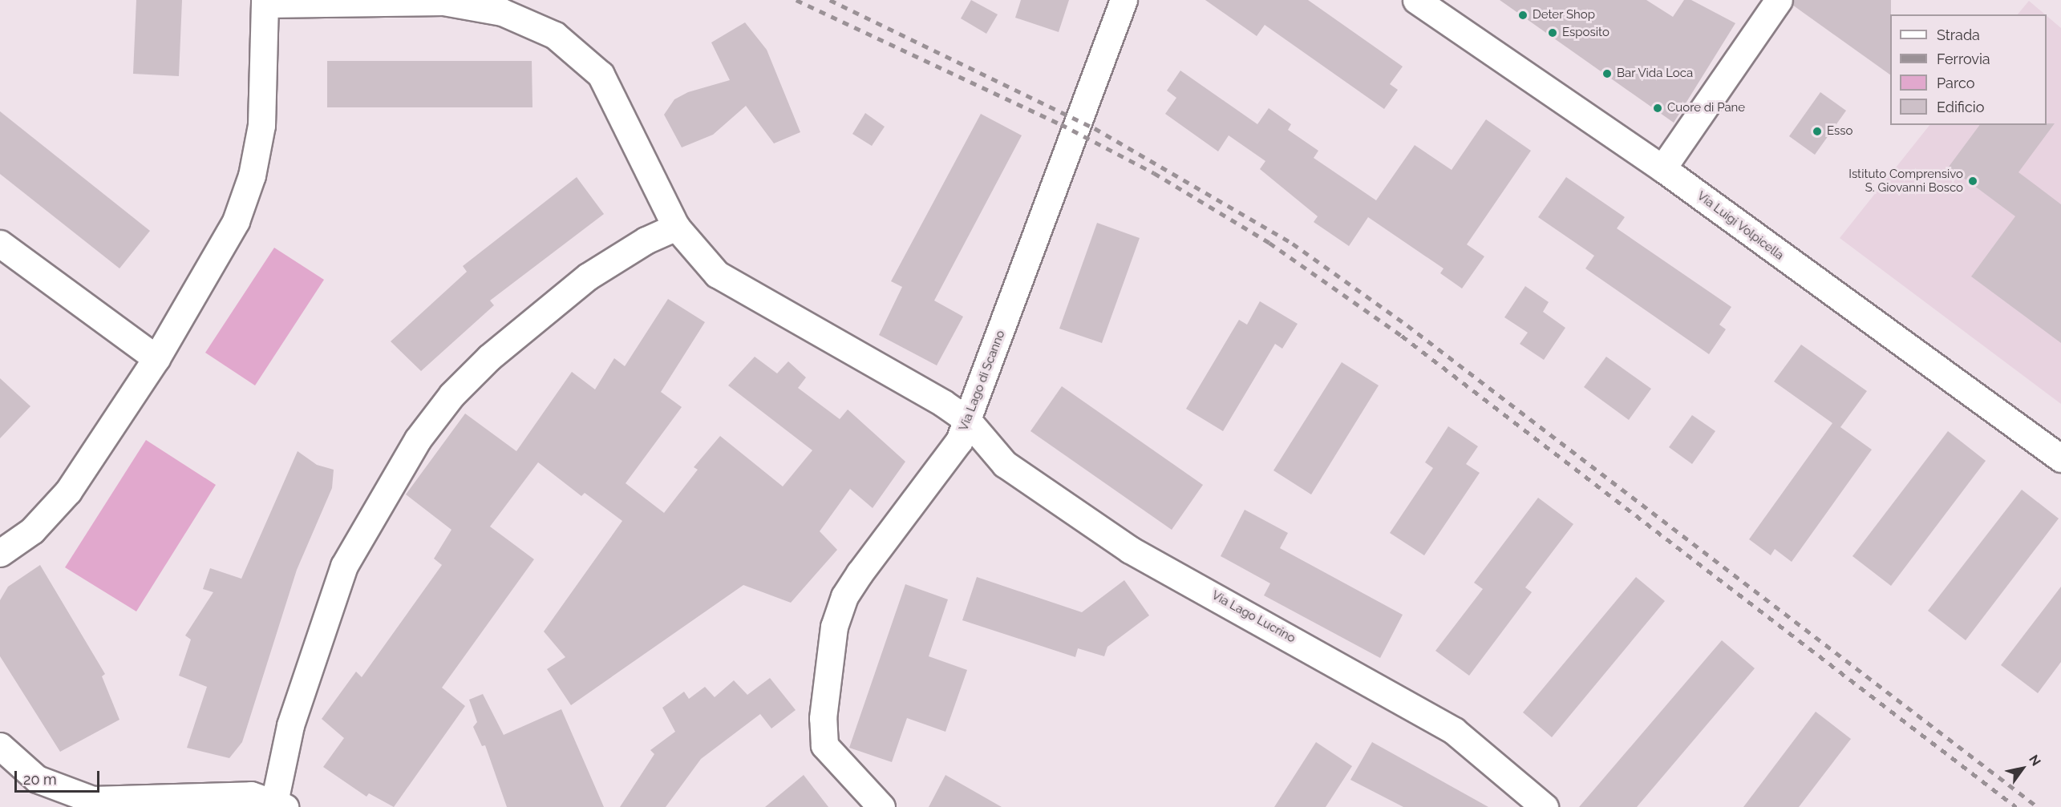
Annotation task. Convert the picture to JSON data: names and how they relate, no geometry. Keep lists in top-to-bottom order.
{
  "streets": {
    "street": ["Via Luigi Volpicella", "Via Lago di Scanno", "Via Lago Lucrino"]
  },
  "crossings": [
    ["Via Lago di Scanno", "Via Lago Lucrino"]
  ],
  "places": [
    "Deter Shop",
    "Esposito",
    "Bar Vida Loca",
    "Cuore di Pane",
    "Esso",
    "Istituto Comprensivo S. Giovanni Bosco"
  ],
  "legend": [
    "Strada",
    "Ferrovia",
    "Parco",
    "Edificio"
  ],
  "scale_bar": "20 m",
  "north": "top right"
}
